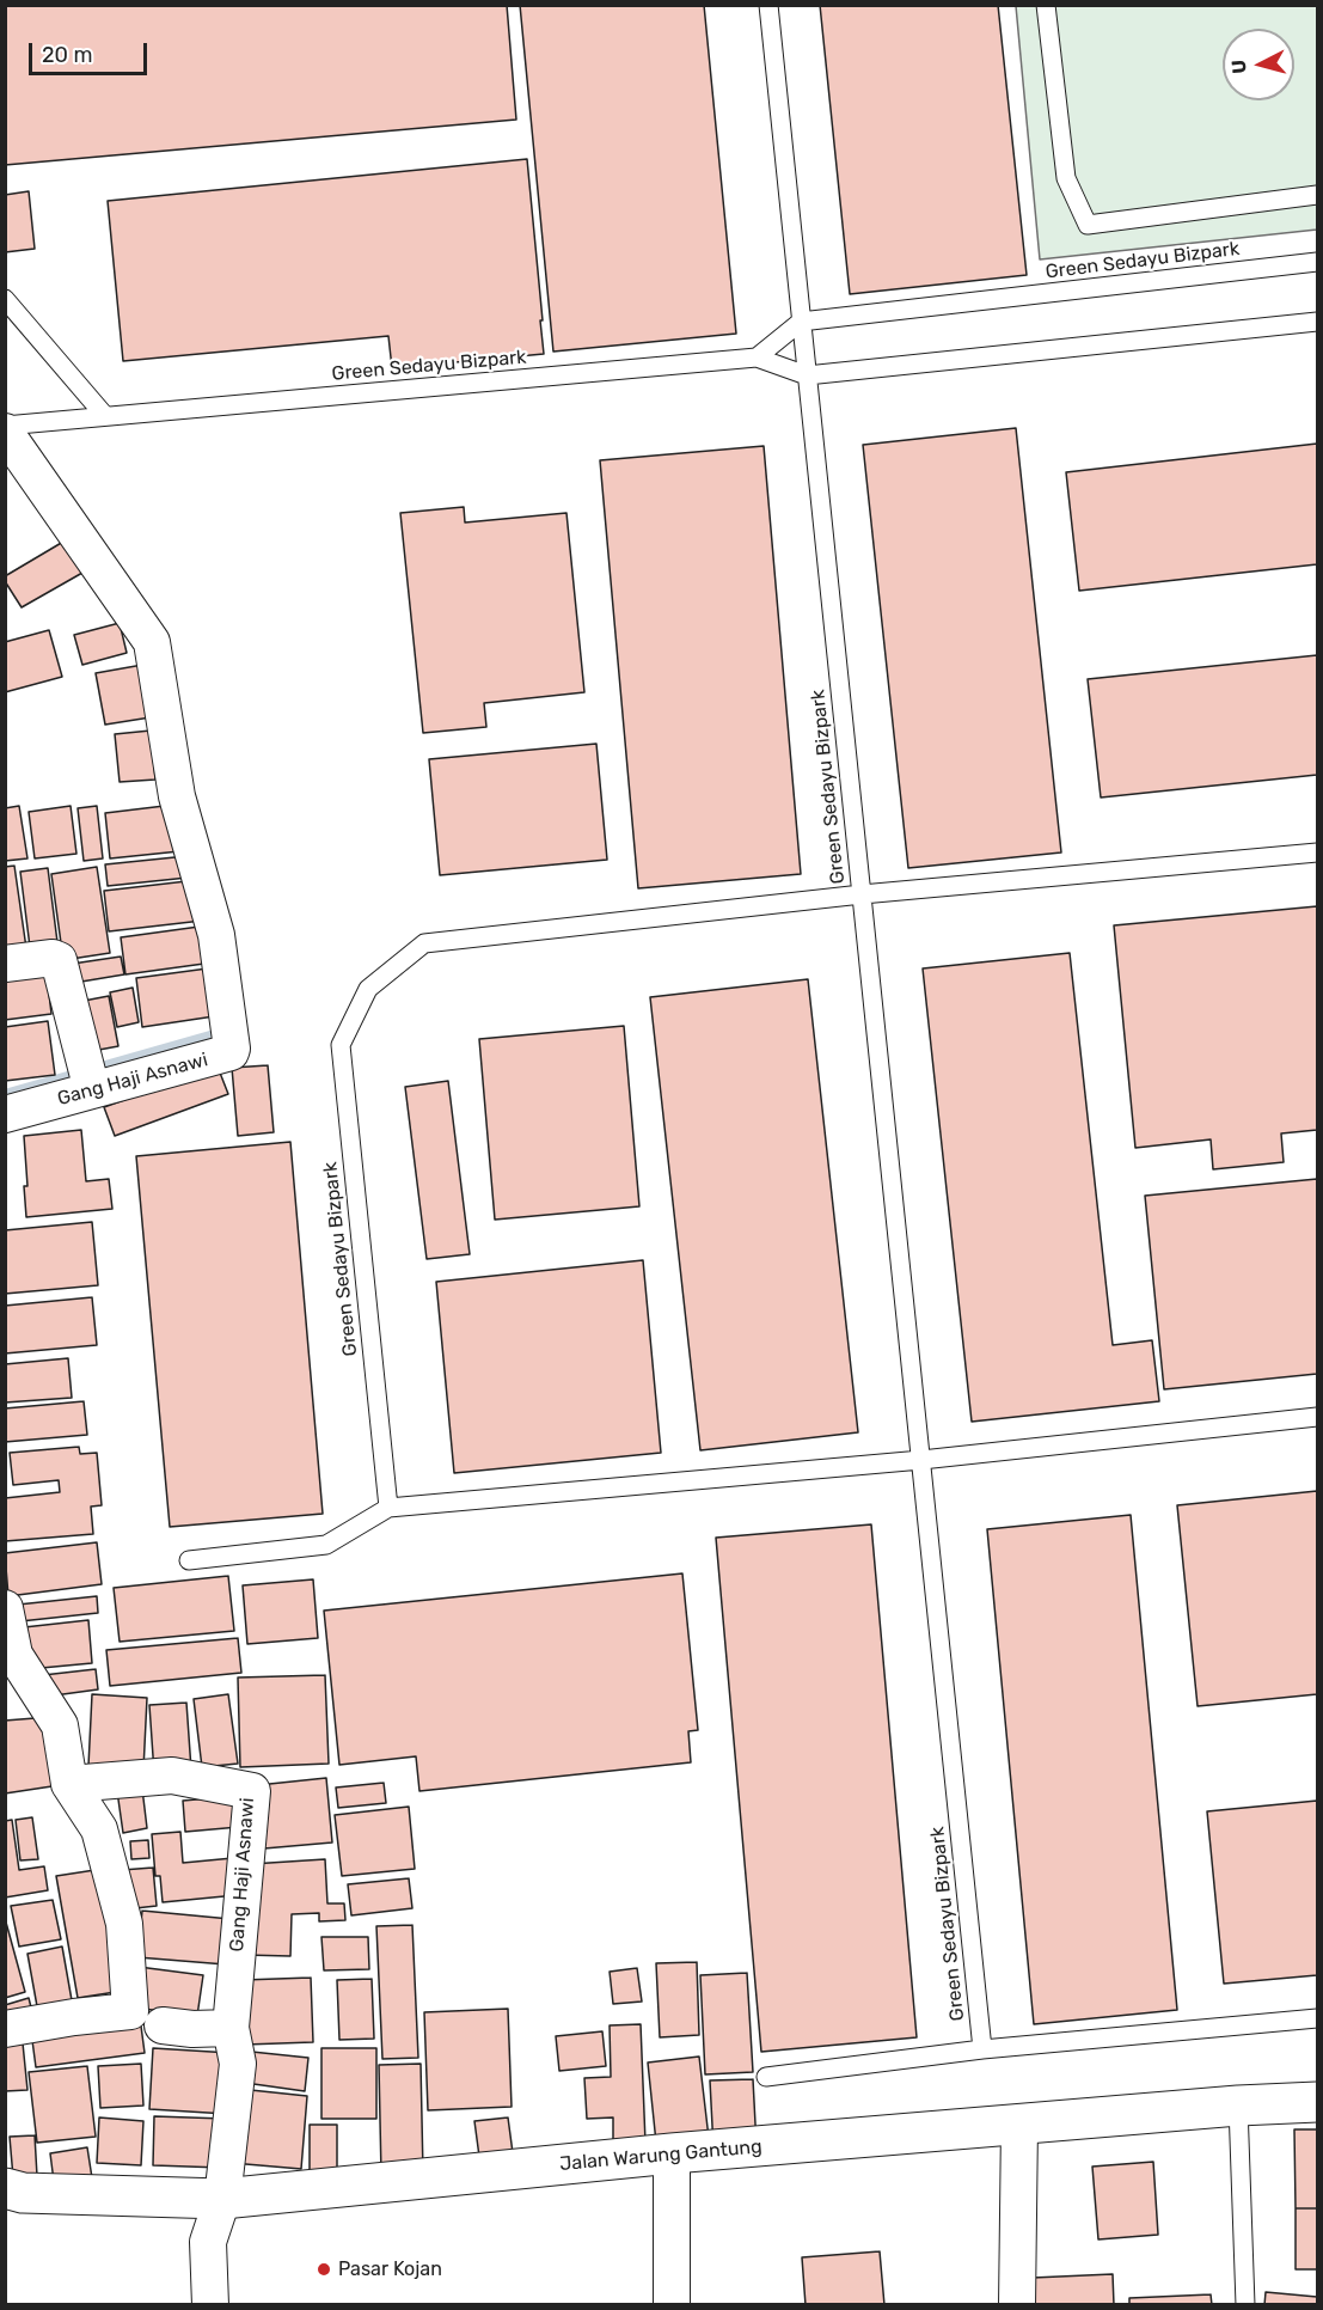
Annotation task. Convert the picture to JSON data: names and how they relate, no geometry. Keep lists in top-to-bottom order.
{
  "streets": {
    "street": ["Gang Haji Asnawi", "Jalan Warung Gantung"],
    "lane": ["Green Sedayu Bizpark"]
  },
  "crossings": [
    ["Green Sedayu Bizpark", "Gang Haji Asnawi"]
  ],
  "places": ["Pasar Kojan"],
  "scale_bar": "20 m",
  "north": "left"
}
